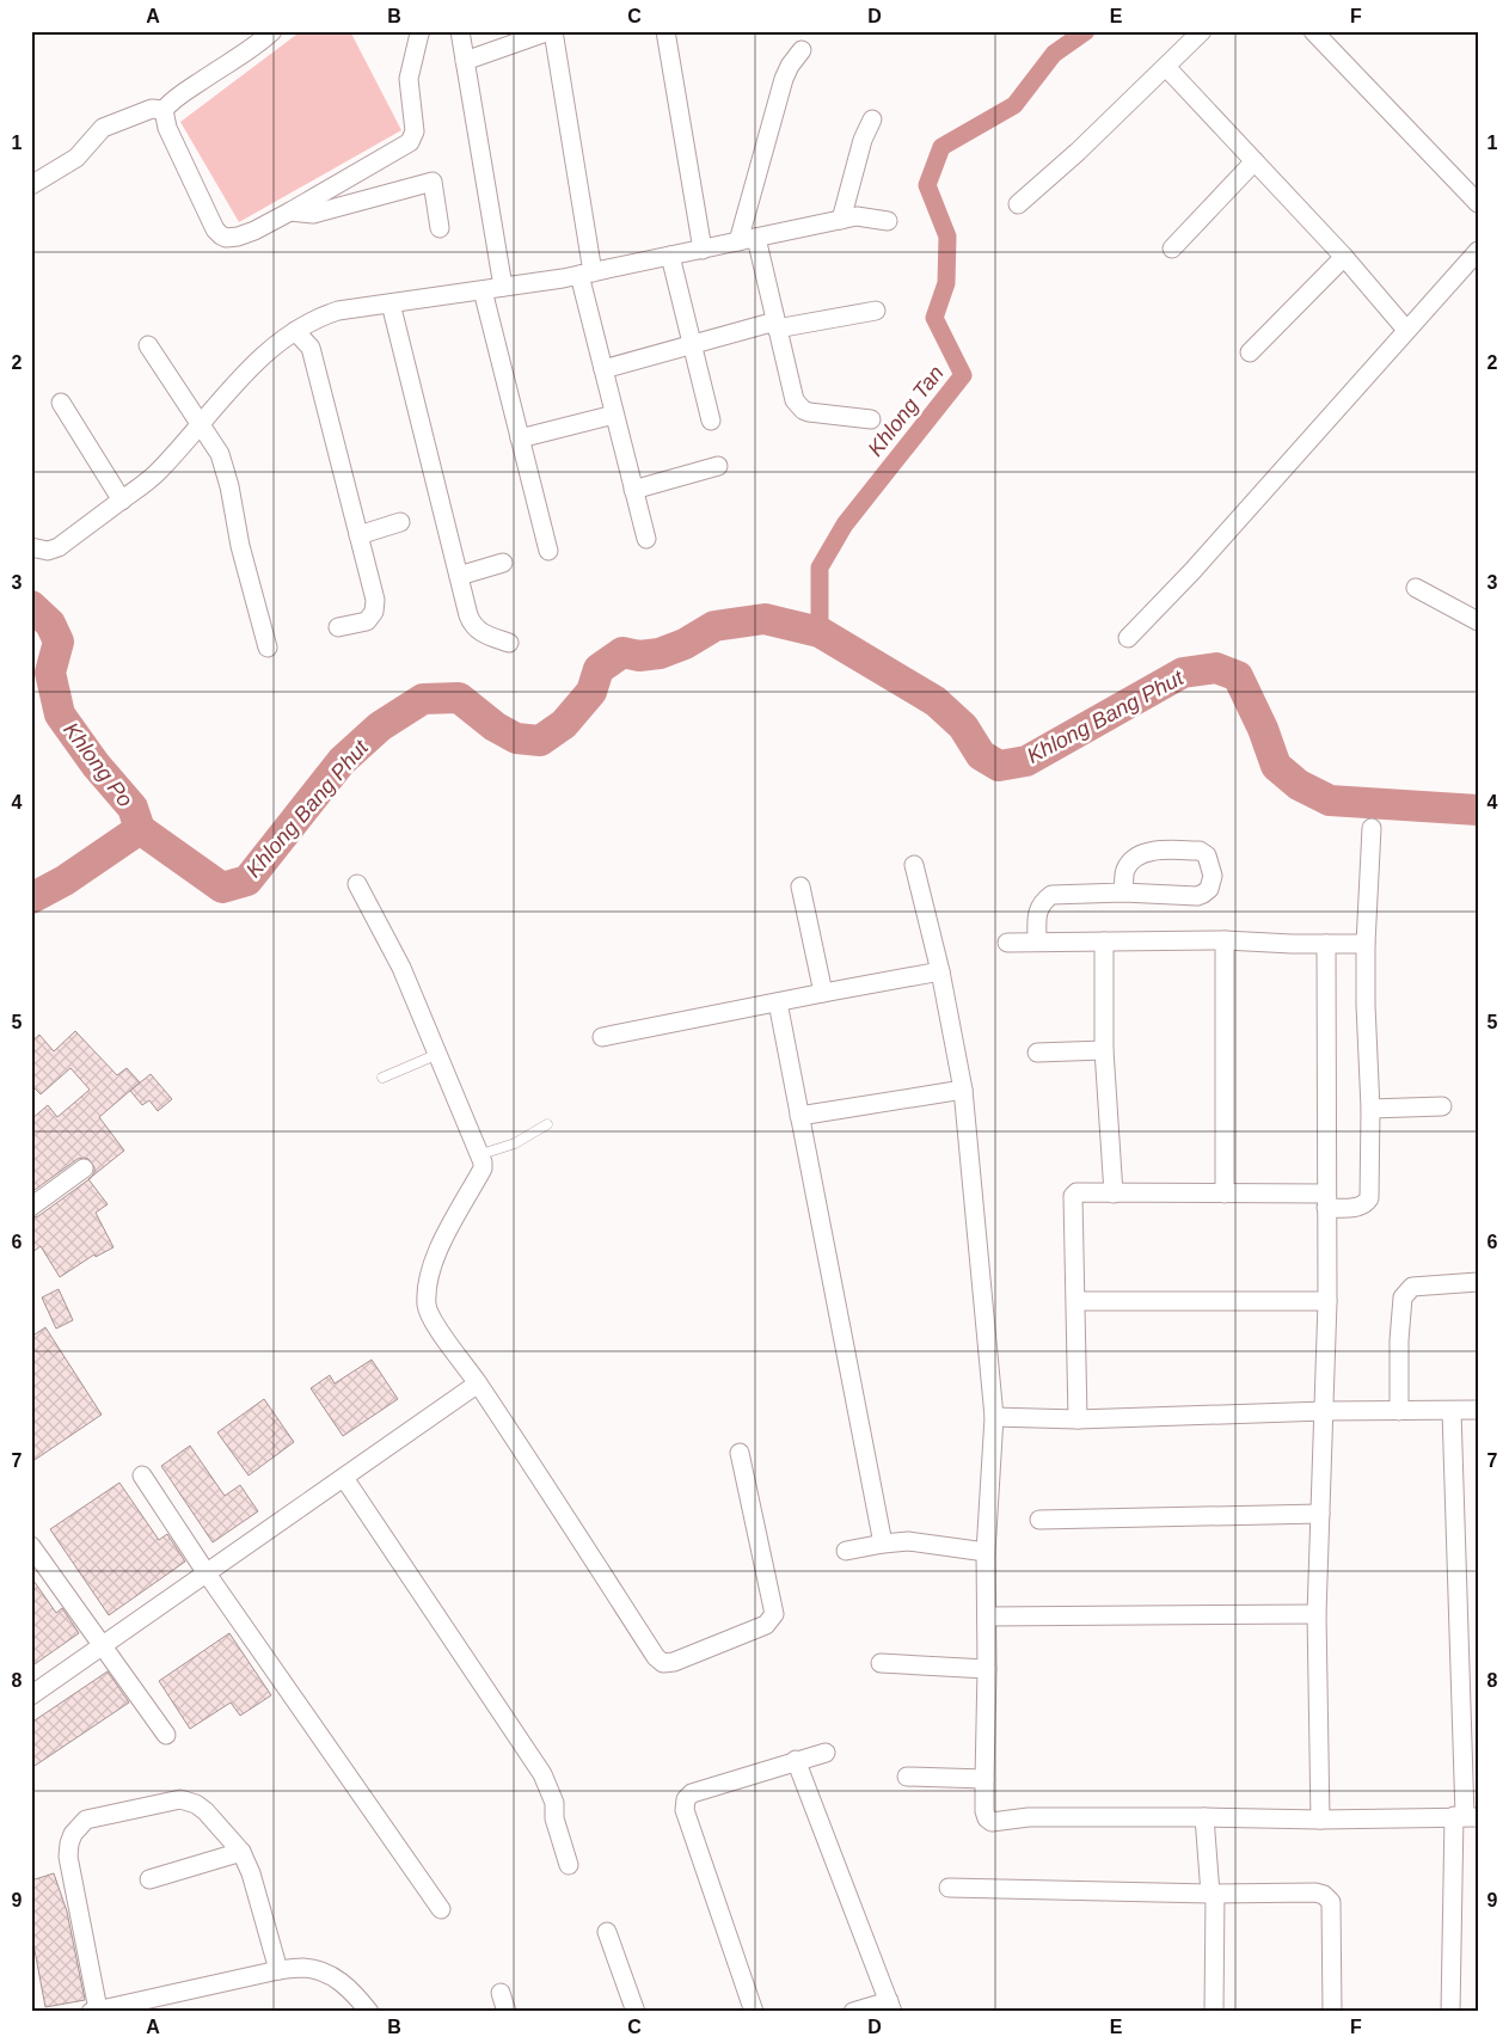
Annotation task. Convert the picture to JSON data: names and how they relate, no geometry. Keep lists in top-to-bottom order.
{
  "water": ["Khlong Tan", "Khlong Bang Phut", "Khlong Po"],
  "grid": {
    "columns": [
      "A",
      "B",
      "C",
      "D",
      "E",
      "F"
    ],
    "rows": [
      "1",
      "2",
      "3",
      "4",
      "5",
      "6",
      "7",
      "8",
      "9"
    ]
  }
}
